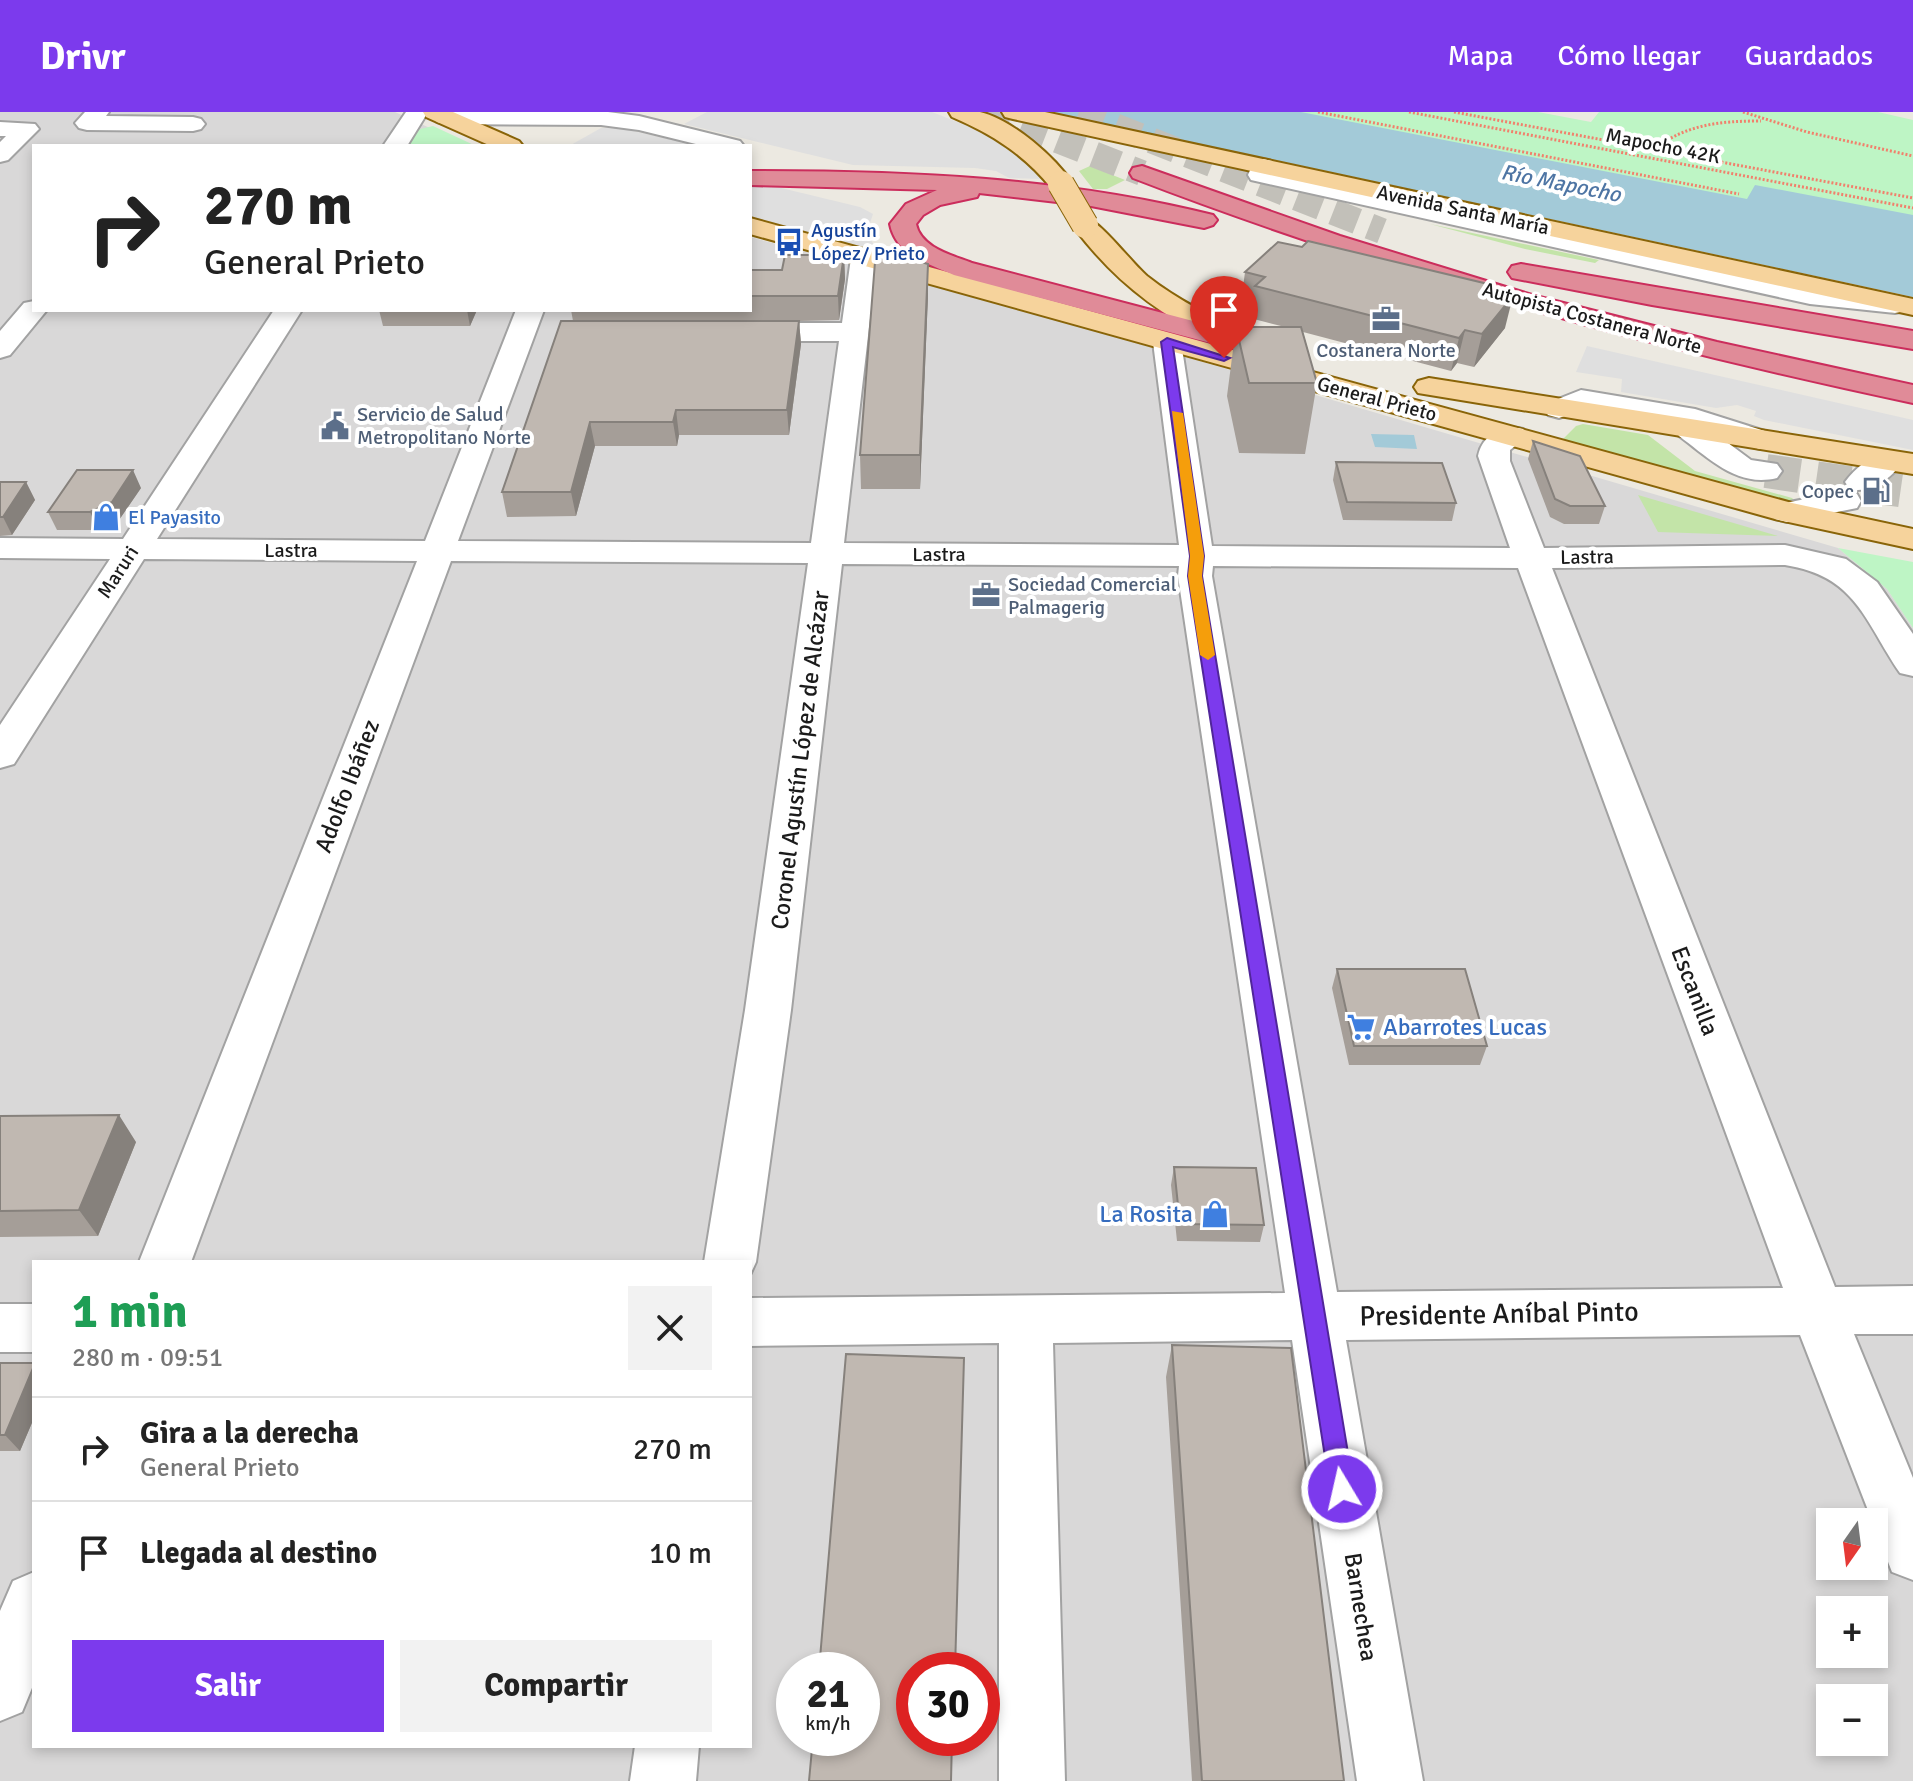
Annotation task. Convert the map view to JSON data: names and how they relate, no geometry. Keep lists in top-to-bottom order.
{
  "streets": {
    "highway": ["Autopista Costanera Norte"],
    "main road": ["General Prieto"],
    "street": [
      "Lastra",
      "Maruri",
      "Coronel Agustín López de Alcázar",
      "Adolfo Ibáñez",
      "Escanilla",
      "Presidente Aníbal Pinto",
      "Barnechea"
    ],
    "path": ["Mapocho 42K"]
  },
  "crossings": [
    ["General Prieto", "Coronel Agustín López de Alcázar"],
    ["General Prieto", "Escanilla"],
    ["General Prieto", "Barnechea"],
    ["Lastra", "Maruri"],
    ["Lastra", "Coronel Agustín López de Alcázar"],
    ["Lastra", "Adolfo Ibáñez"],
    ["Lastra", "Escanilla"],
    ["Lastra", "Barnechea"],
    ["Escanilla", "Presidente Aníbal Pinto"],
    ["Presidente Aníbal Pinto", "Barnechea"]
  ],
  "water": ["Río Mapocho"],
  "places": {
    "bus stop": ["Agustín López/ Prieto"],
    "office": ["Costanera Norte", "Sociedad Comercial Palmagerig"],
    "public building": ["Servicio de Salud Metropolitano Norte"],
    "fuel station": ["Copec"],
    "shop": ["El Payasito", "La Rosita"],
    "supermarket": ["Abarrotes Lucas"]
  },
  "north": "bottom",
  "page": {
    "header": "Drivr",
    "nav": ["Mapa", "Cómo llegar", "Guardados"],
    "turn": ["270 m", "General Prieto"],
    "heading": ["1 min", "280 m · 09:51"],
    "list": [
      {
        "name": "Gira a la derecha",
        "note": "General Prieto",
        "value": "270 m"
      },
      {
        "name": "Llegada al destino",
        "value": "10 m"
      }
    ],
    "map_buttons": ["+", "−"],
    "buttons": ["Salir", "Compartir"],
    "speed": "21 km/h",
    "limit": "30"
  }
}
